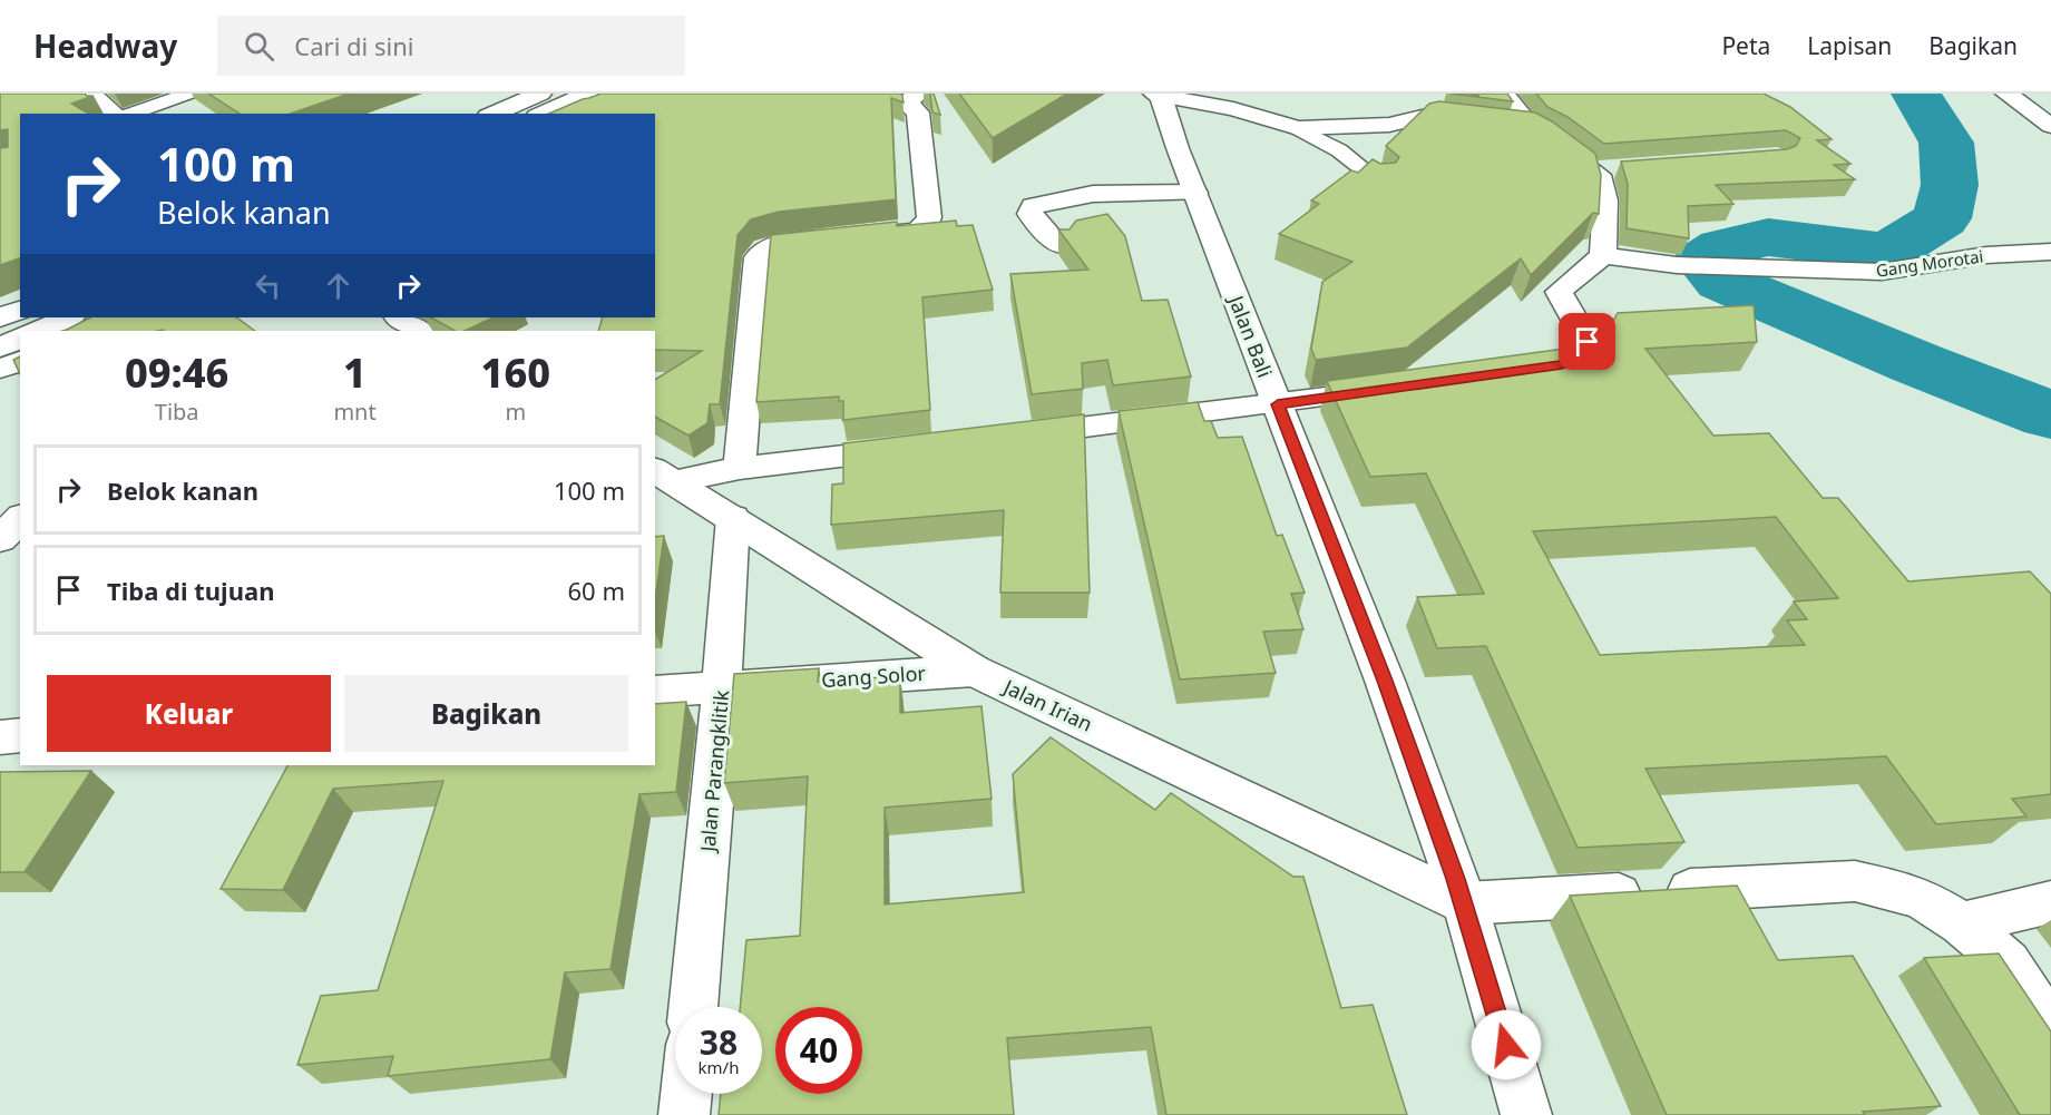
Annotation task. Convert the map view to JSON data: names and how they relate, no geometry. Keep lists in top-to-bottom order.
{
  "streets": {
    "street": [
      "Gang Morotai",
      "Jalan Bali",
      "Gang Solor",
      "Jalan Irian",
      "Jalan Parangklitik"
    ]
  },
  "crossings": [
    ["Jalan Bali", "Jalan Irian"],
    ["Gang Solor", "Jalan Irian"],
    ["Gang Solor", "Jalan Parangklitik"],
    ["Jalan Irian", "Jalan Parangklitik"]
  ],
  "page": {
    "header": "Headway",
    "search": "Cari di sini",
    "nav": ["Peta", "Lapisan", "Bagikan"],
    "turn": ["100 m", "Belok kanan"],
    "eta": [
      "09:46",
      "Tiba",
      "1",
      "mnt",
      "160",
      "m"
    ],
    "list": [
      {
        "name": "Belok kanan",
        "value": "100 m"
      },
      {
        "name": "Tiba di tujuan",
        "value": "60 m"
      }
    ],
    "buttons": ["Keluar", "Bagikan"],
    "speed": "38 km/h",
    "limit": "40"
  }
}
